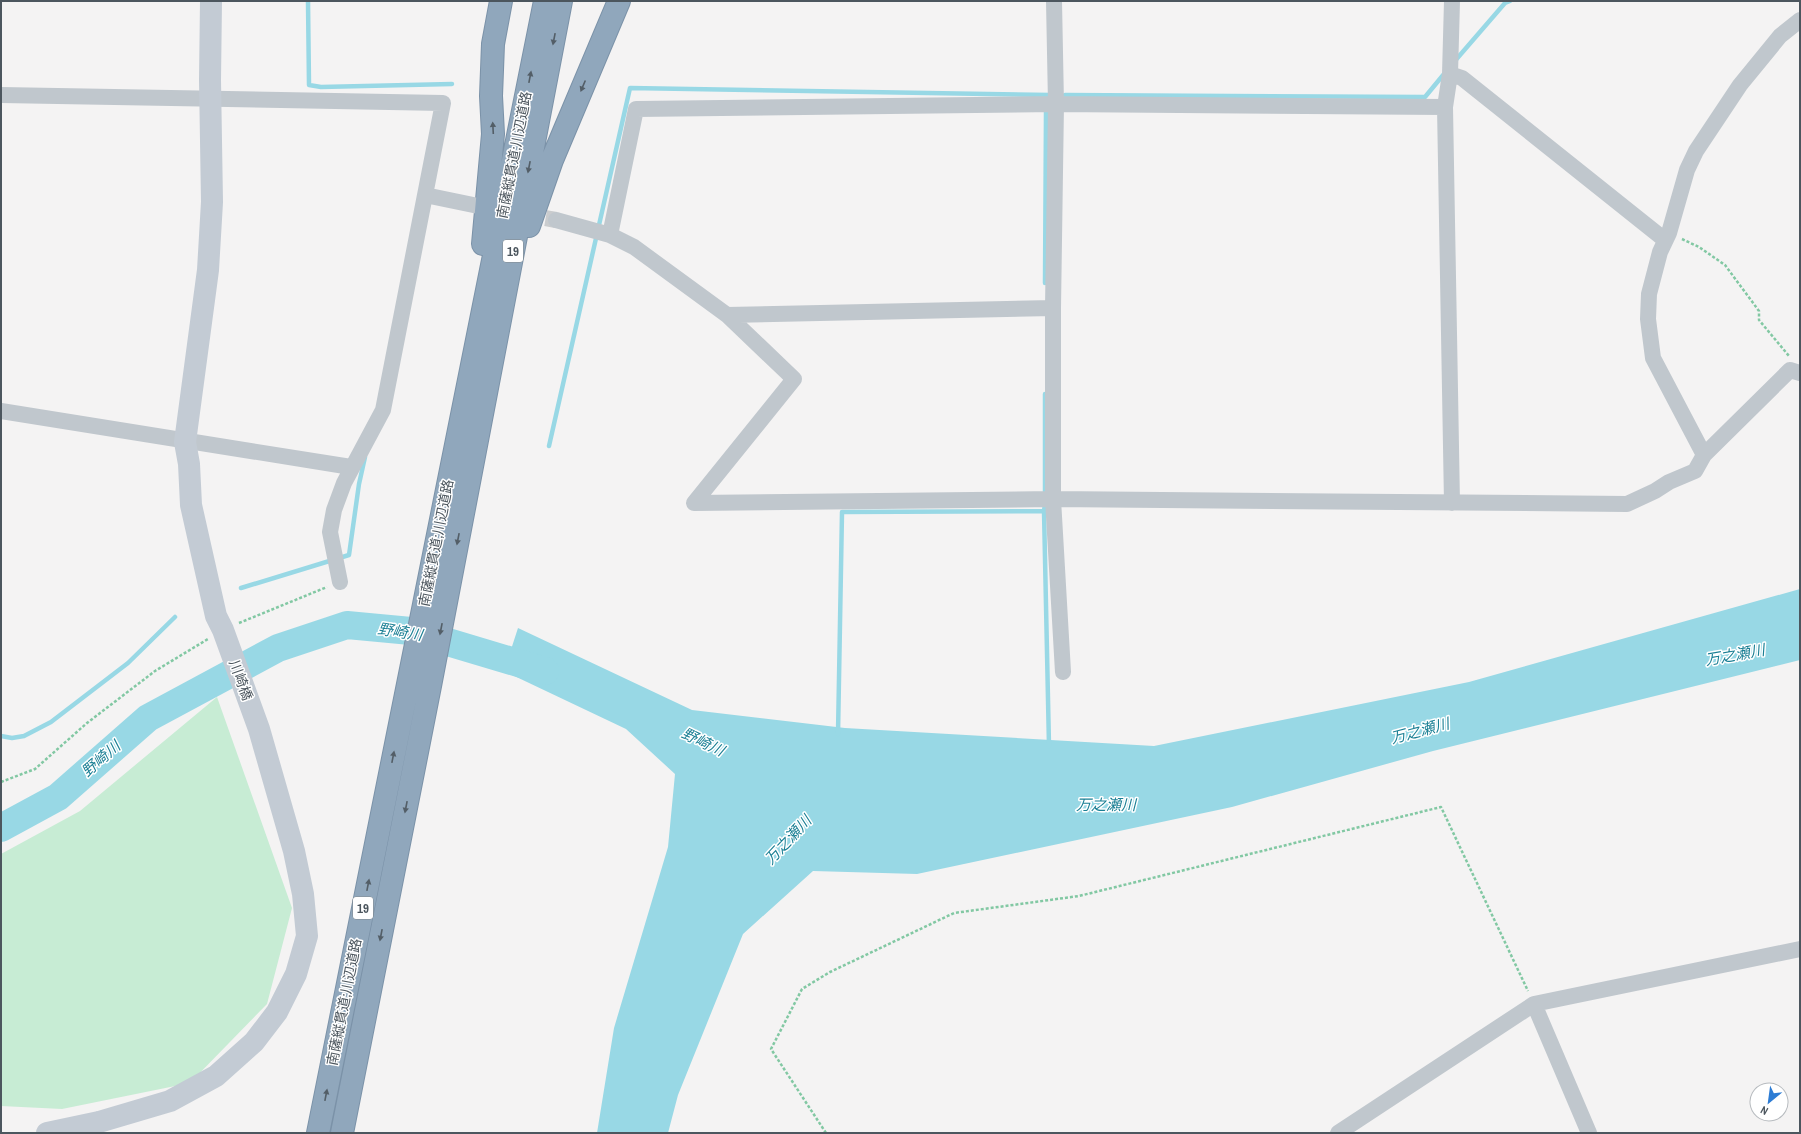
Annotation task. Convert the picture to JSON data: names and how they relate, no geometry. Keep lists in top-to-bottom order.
{
  "streets": {
    "highway": ["南薩縦貫道;川辺道路", "19"],
    "street": ["川崎橋"]
  },
  "crossings": [
    ["南薩縦貫道;川辺道路", "19"]
  ],
  "water": ["野崎川", "万之瀬川"],
  "north": "bottom left"
}
